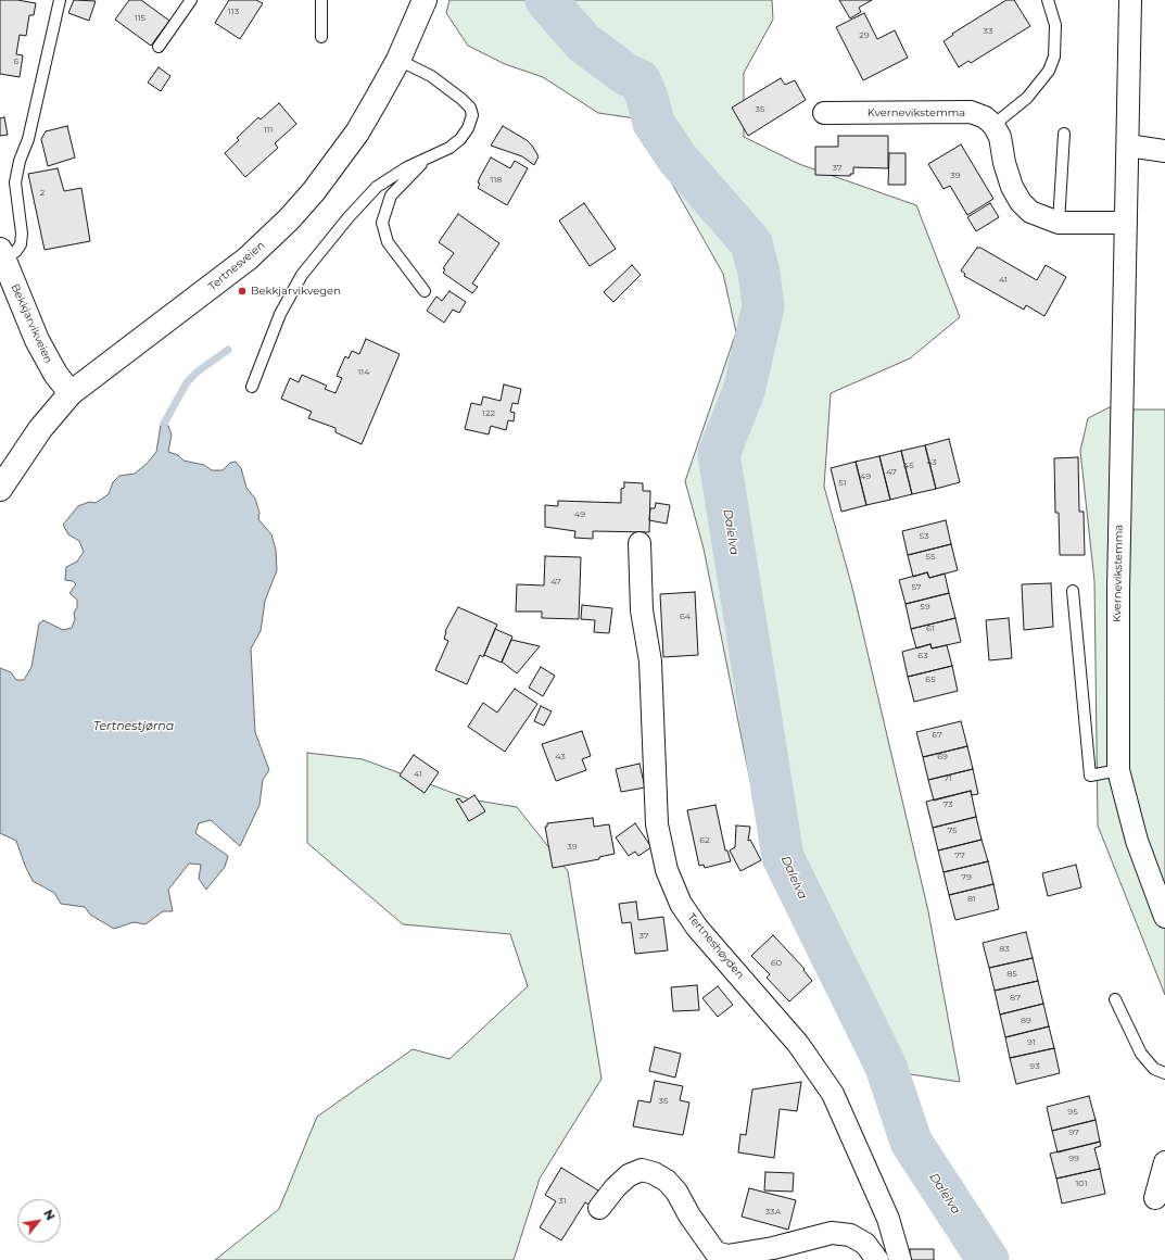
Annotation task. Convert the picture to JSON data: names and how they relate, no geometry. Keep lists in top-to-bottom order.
{
  "streets": {
    "main road": ["Tertnesveien", "Bekkjarvikveien"],
    "street": ["Kvernevikstemma", "Tertneshøyden"]
  },
  "crossings": [
    ["Tertnesveien", "Bekkjarvikveien"]
  ],
  "water": ["Dalelva", "Tertnestjørna"],
  "places": ["Bekkjarvikvegen"],
  "house_numbers": [
    "113",
    "115",
    "33",
    "29",
    "6",
    "35",
    "111",
    "37",
    "39",
    "118",
    "2",
    "41",
    "114",
    "122",
    "43",
    "45",
    "47",
    "49",
    "51",
    "49",
    "53",
    "55",
    "47",
    "57",
    "59",
    "64",
    "61",
    "63",
    "65",
    "67",
    "43",
    "69",
    "41",
    "71",
    "73",
    "75",
    "62",
    "39",
    "77",
    "79",
    "81",
    "37",
    "83",
    "60",
    "85",
    "87",
    "89",
    "91",
    "93",
    "35",
    "95",
    "97",
    "99",
    "101",
    "31",
    "33A"
  ],
  "north": "top right"
}
